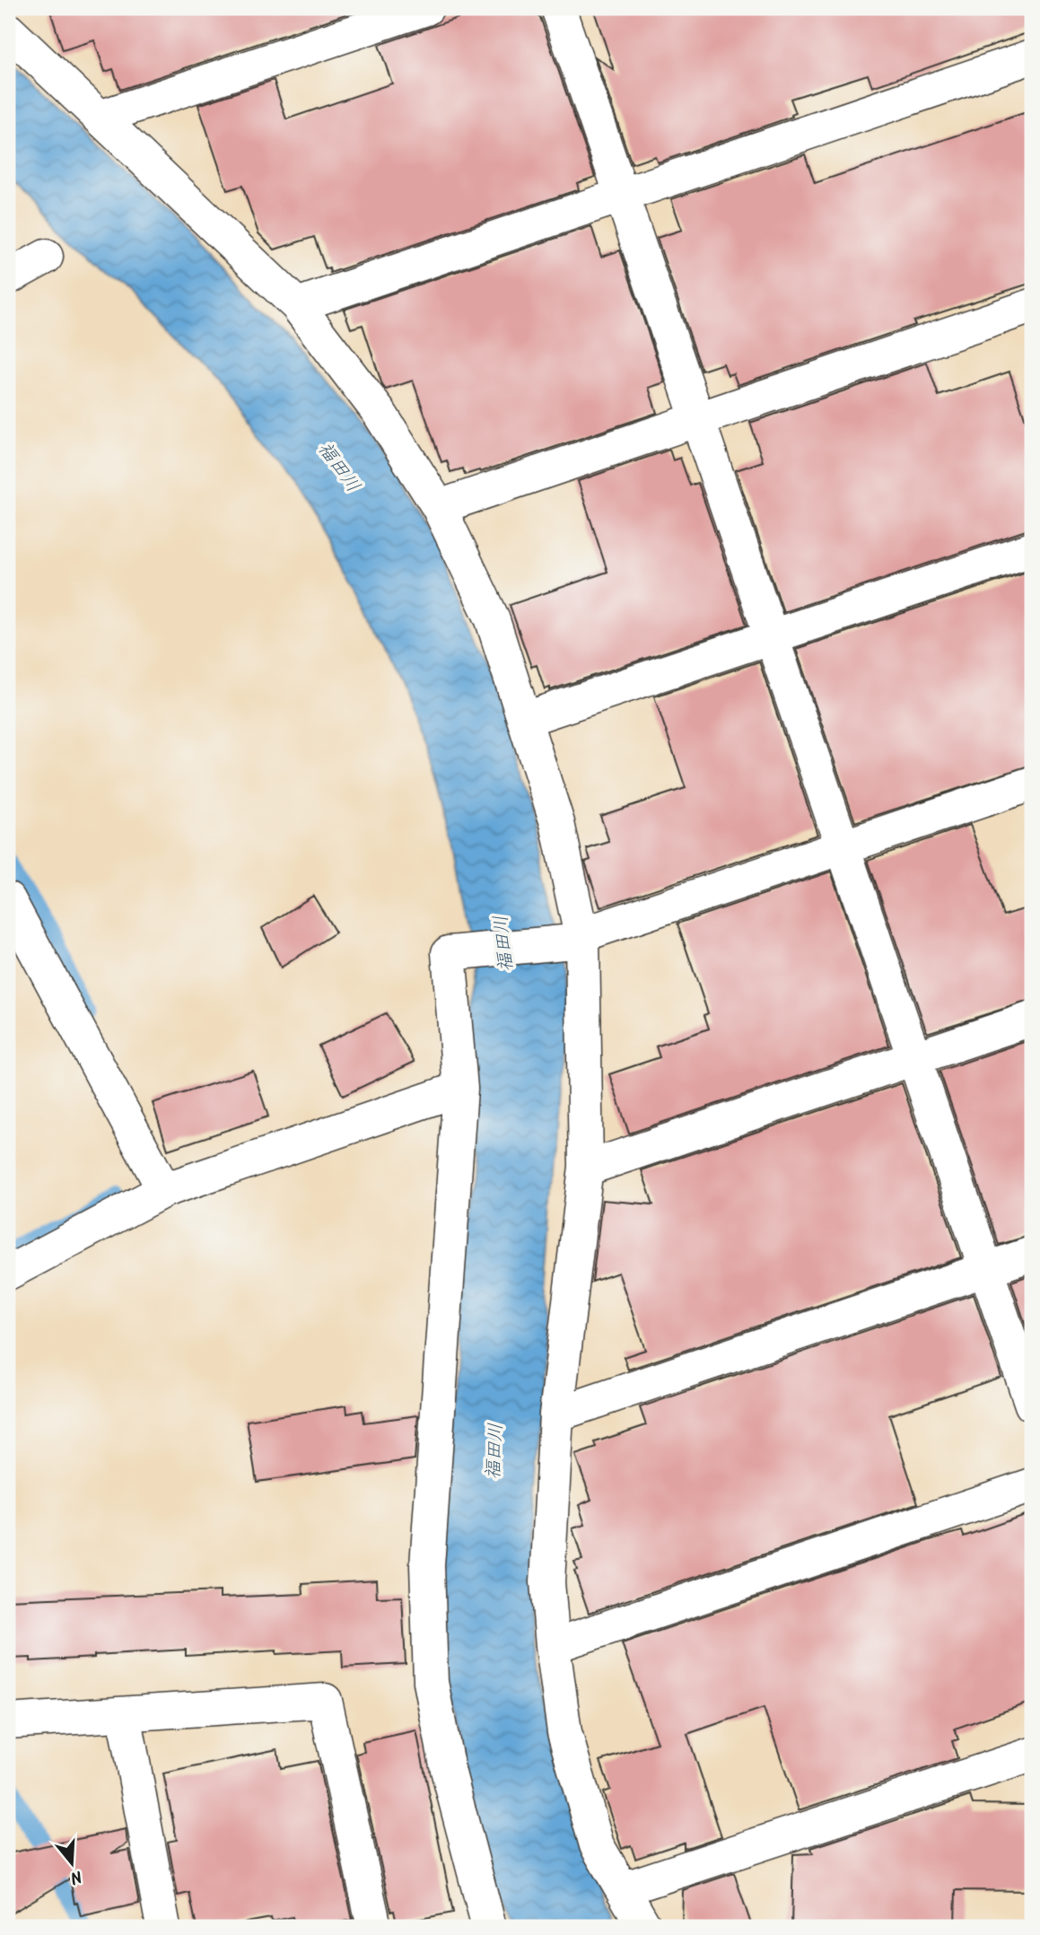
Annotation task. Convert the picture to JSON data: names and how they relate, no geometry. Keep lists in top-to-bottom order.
{
  "water": ["福田川"],
  "north": "bottom"
}
